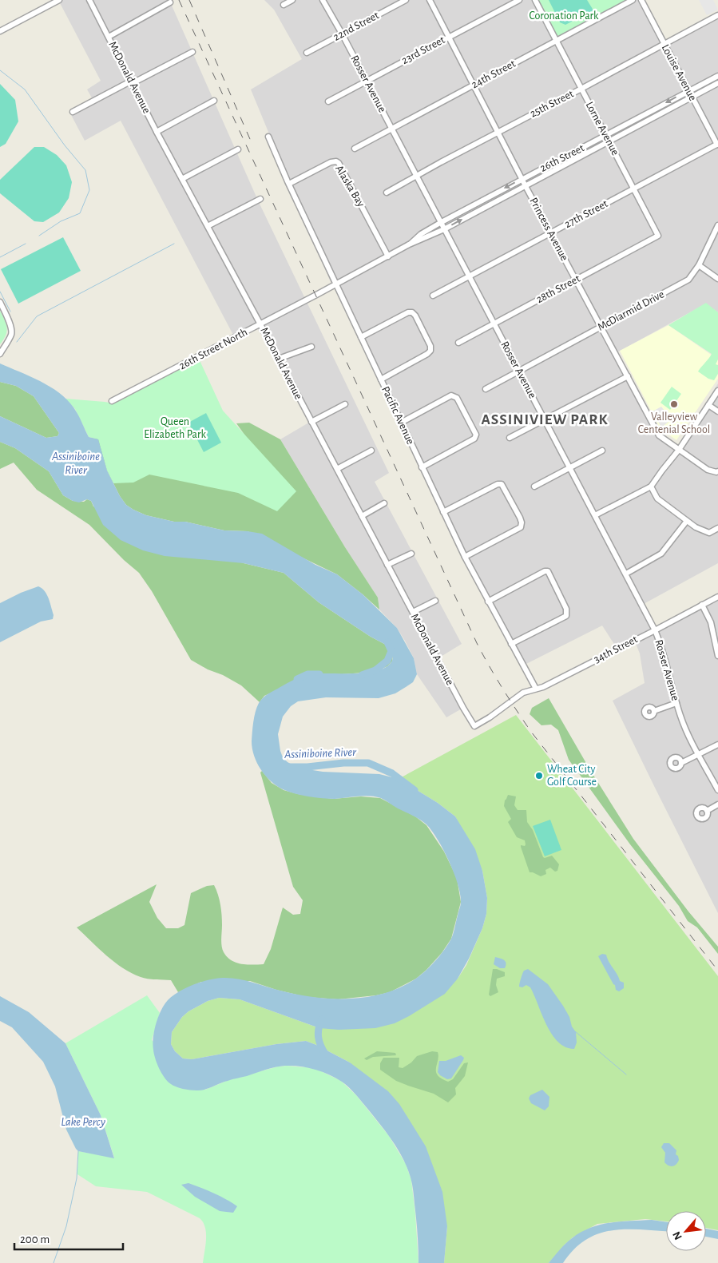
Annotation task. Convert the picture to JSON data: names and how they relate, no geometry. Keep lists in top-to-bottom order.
{
  "streets": {
    "street": [
      "22nd Street",
      "23rd Street",
      "Louise Avenue",
      "24th Street",
      "McDonald Avenue",
      "Rosser Avenue",
      "25th Street",
      "Lorne Avenue",
      "26th Street",
      "Alaska Bay",
      "27th Street",
      "Princess Avenue",
      "28th Street",
      "McDiarmid Drive",
      "26th Street North",
      "Pacific Avenue",
      "34th Street"
    ]
  },
  "crossings": [
    ["22nd Street", "Rosser Avenue"],
    ["23rd Street", "Rosser Avenue"],
    ["23rd Street", "Princess Avenue"],
    ["Louise Avenue", "25th Street"],
    ["Louise Avenue", "26th Street"],
    ["Louise Avenue", "27th Street"],
    ["24th Street", "Rosser Avenue"],
    ["24th Street", "Lorne Avenue"],
    ["24th Street", "Princess Avenue"],
    ["McDonald Avenue", "26th Street North"],
    ["McDonald Avenue", "34th Street"],
    ["Rosser Avenue", "25th Street"],
    ["Rosser Avenue", "26th Street"],
    ["Rosser Avenue", "27th Street"],
    ["Rosser Avenue", "28th Street"],
    ["Rosser Avenue", "McDiarmid Drive"],
    ["Rosser Avenue", "34th Street"],
    ["25th Street", "Lorne Avenue"],
    ["25th Street", "Princess Avenue"],
    ["Lorne Avenue", "26th Street"],
    ["Lorne Avenue", "27th Street"],
    ["Lorne Avenue", "28th Street"],
    ["26th Street", "Alaska Bay"],
    ["26th Street", "Princess Avenue"],
    ["26th Street", "26th Street North"],
    ["26th Street", "Pacific Avenue"],
    ["Alaska Bay", "Pacific Avenue"],
    ["27th Street", "Princess Avenue"],
    ["Princess Avenue", "28th Street"],
    ["Princess Avenue", "McDiarmid Drive"],
    ["26th Street North", "Pacific Avenue"],
    ["Pacific Avenue", "34th Street"]
  ],
  "districts": ["ASSINIVIEW PARK"],
  "water": ["Assiniboine River", "Lake Percy"],
  "parks": ["Coronation Park", "Queen Elizabeth Park"],
  "places": ["Valleyview Centenial School", "Wheat City Golf Course"],
  "scale_bar": "200 m",
  "north": "bottom left"
}
